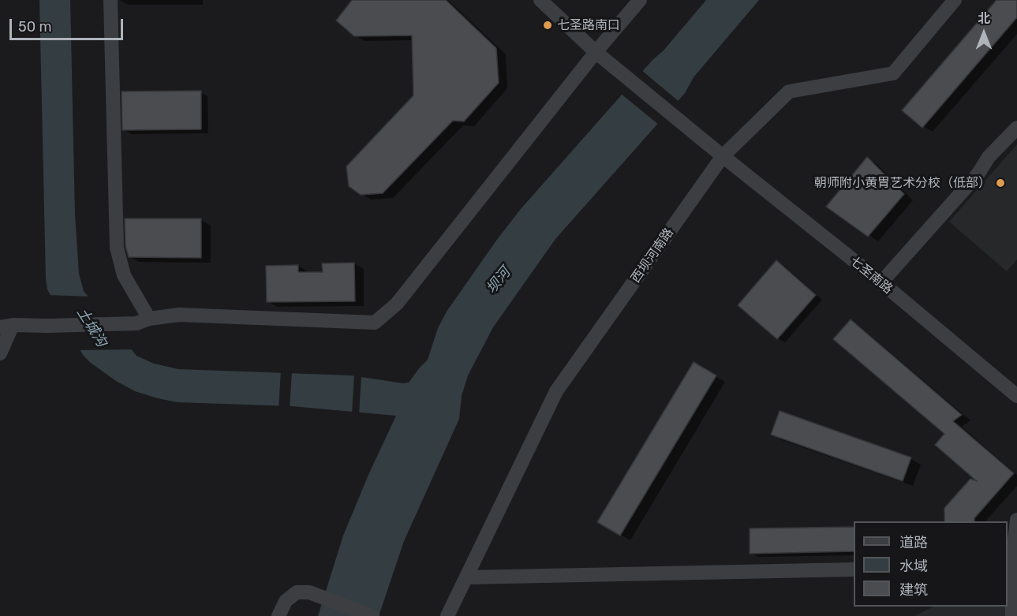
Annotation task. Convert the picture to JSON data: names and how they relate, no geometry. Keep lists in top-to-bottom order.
{
  "streets": {
    "street": ["西坝河南路", "七圣南路"]
  },
  "crossings": [
    ["西坝河南路", "七圣南路"]
  ],
  "water": ["坝河", "土城沟"],
  "places": ["七圣路南口", "朝师附小黄胄艺术分校（低部）"],
  "legend": ["道路", "水域", "建筑"],
  "scale_bar": "50 m",
  "north": "top"
}
